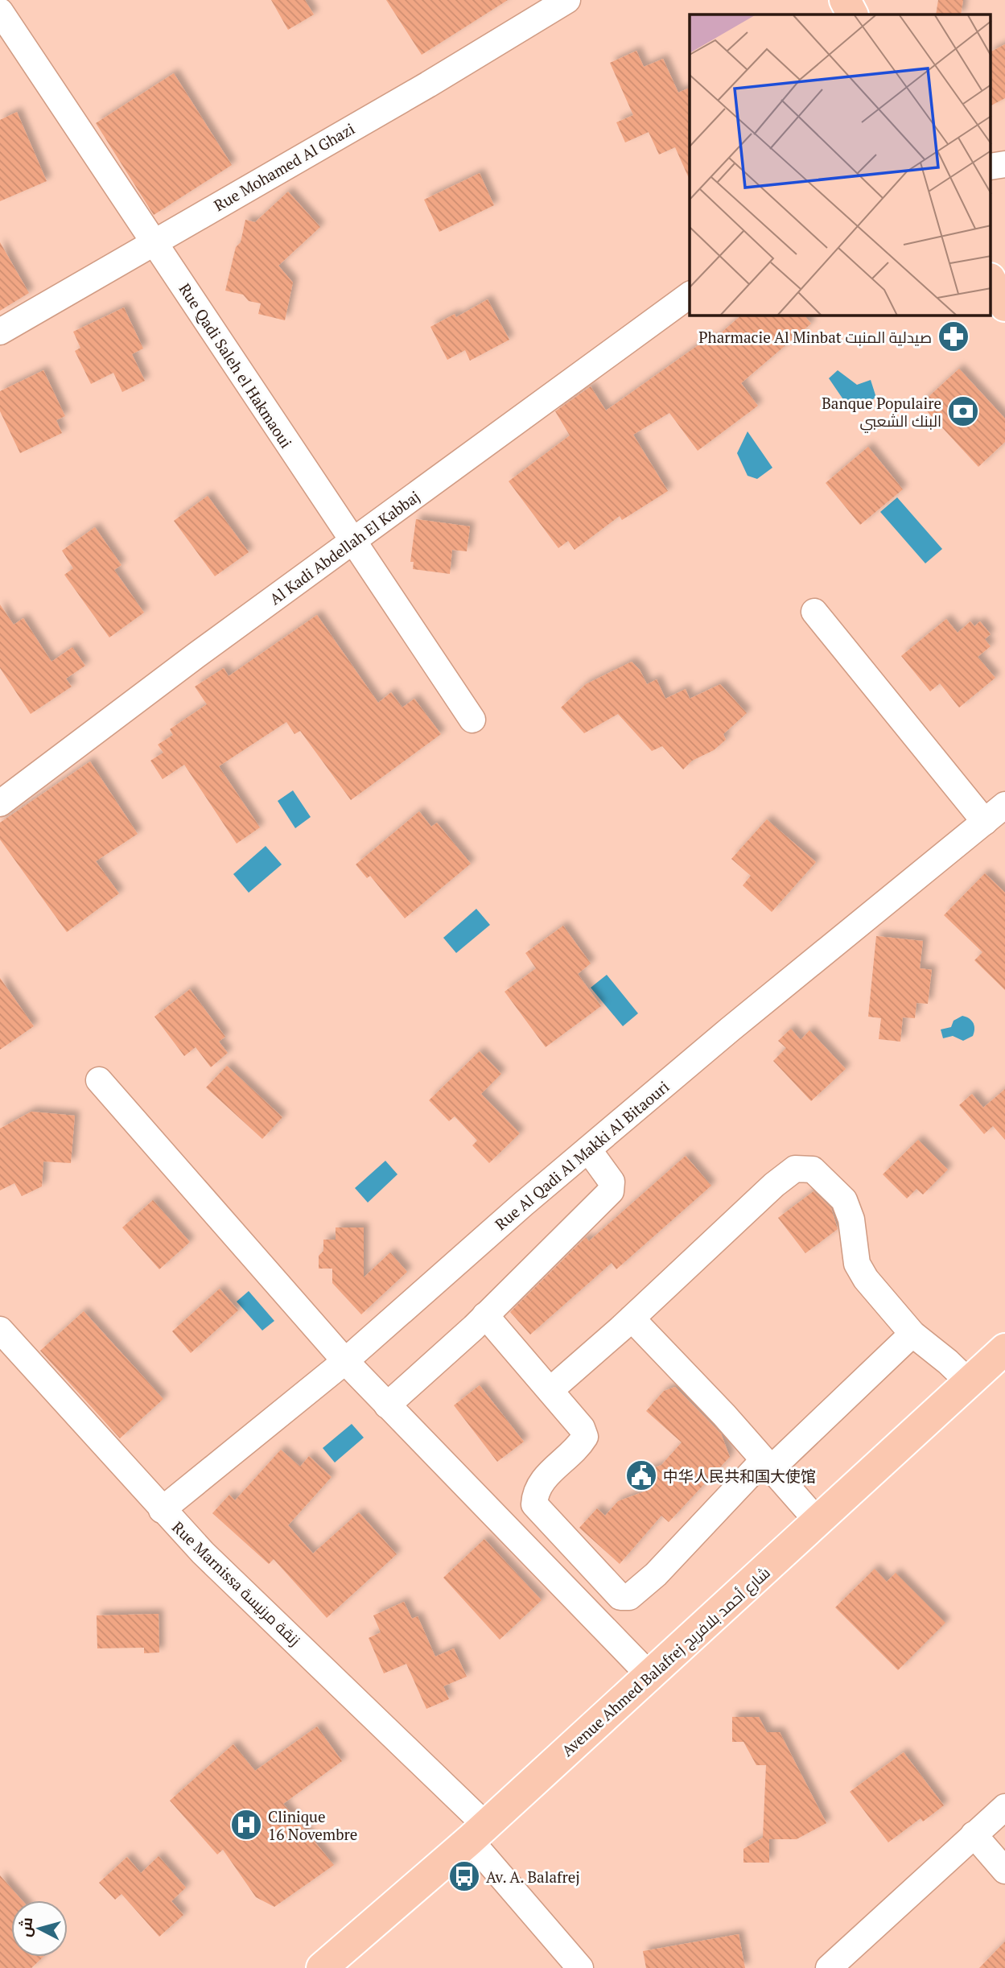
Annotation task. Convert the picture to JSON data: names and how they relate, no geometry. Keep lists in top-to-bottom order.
{
  "streets": {
    "main road": ["Avenue Ahmed Balafrej شارع أحمد بلافريج"],
    "street": [
      "Rue Mohamed Al Ghazi",
      "Rue Qadi Saleh el Hakmaoui",
      "Al Kadi Abdellah El Kabbaj",
      "Rue Al Qadi Al Makki Al Bitaouri",
      "Rue Marnissa زنقة مرنيسة"
    ]
  },
  "crossings": [
    ["Rue Mohamed Al Ghazi", "Rue Qadi Saleh el Hakmaoui"],
    ["Rue Qadi Saleh el Hakmaoui", "Al Kadi Abdellah El Kabbaj"],
    ["Rue Al Qadi Al Makki Al Bitaouri", "Rue Marnissa زنقة مرنيسة"],
    ["Rue Marnissa زنقة مرنيسة", "Avenue Ahmed Balafrej شارع أحمد بلافريج"]
  ],
  "places": {
    "pharmacy": ["Pharmacie Al Minbat صيدلية المنبت"],
    "bank": ["Banque Populaire البنك الشعبي"],
    "public building": ["中华人民共和国大使馆"],
    "hospital": ["Clinique 16 Novembre"],
    "bus stop": ["Av. A. Balafrej"]
  },
  "north": "left"
}
